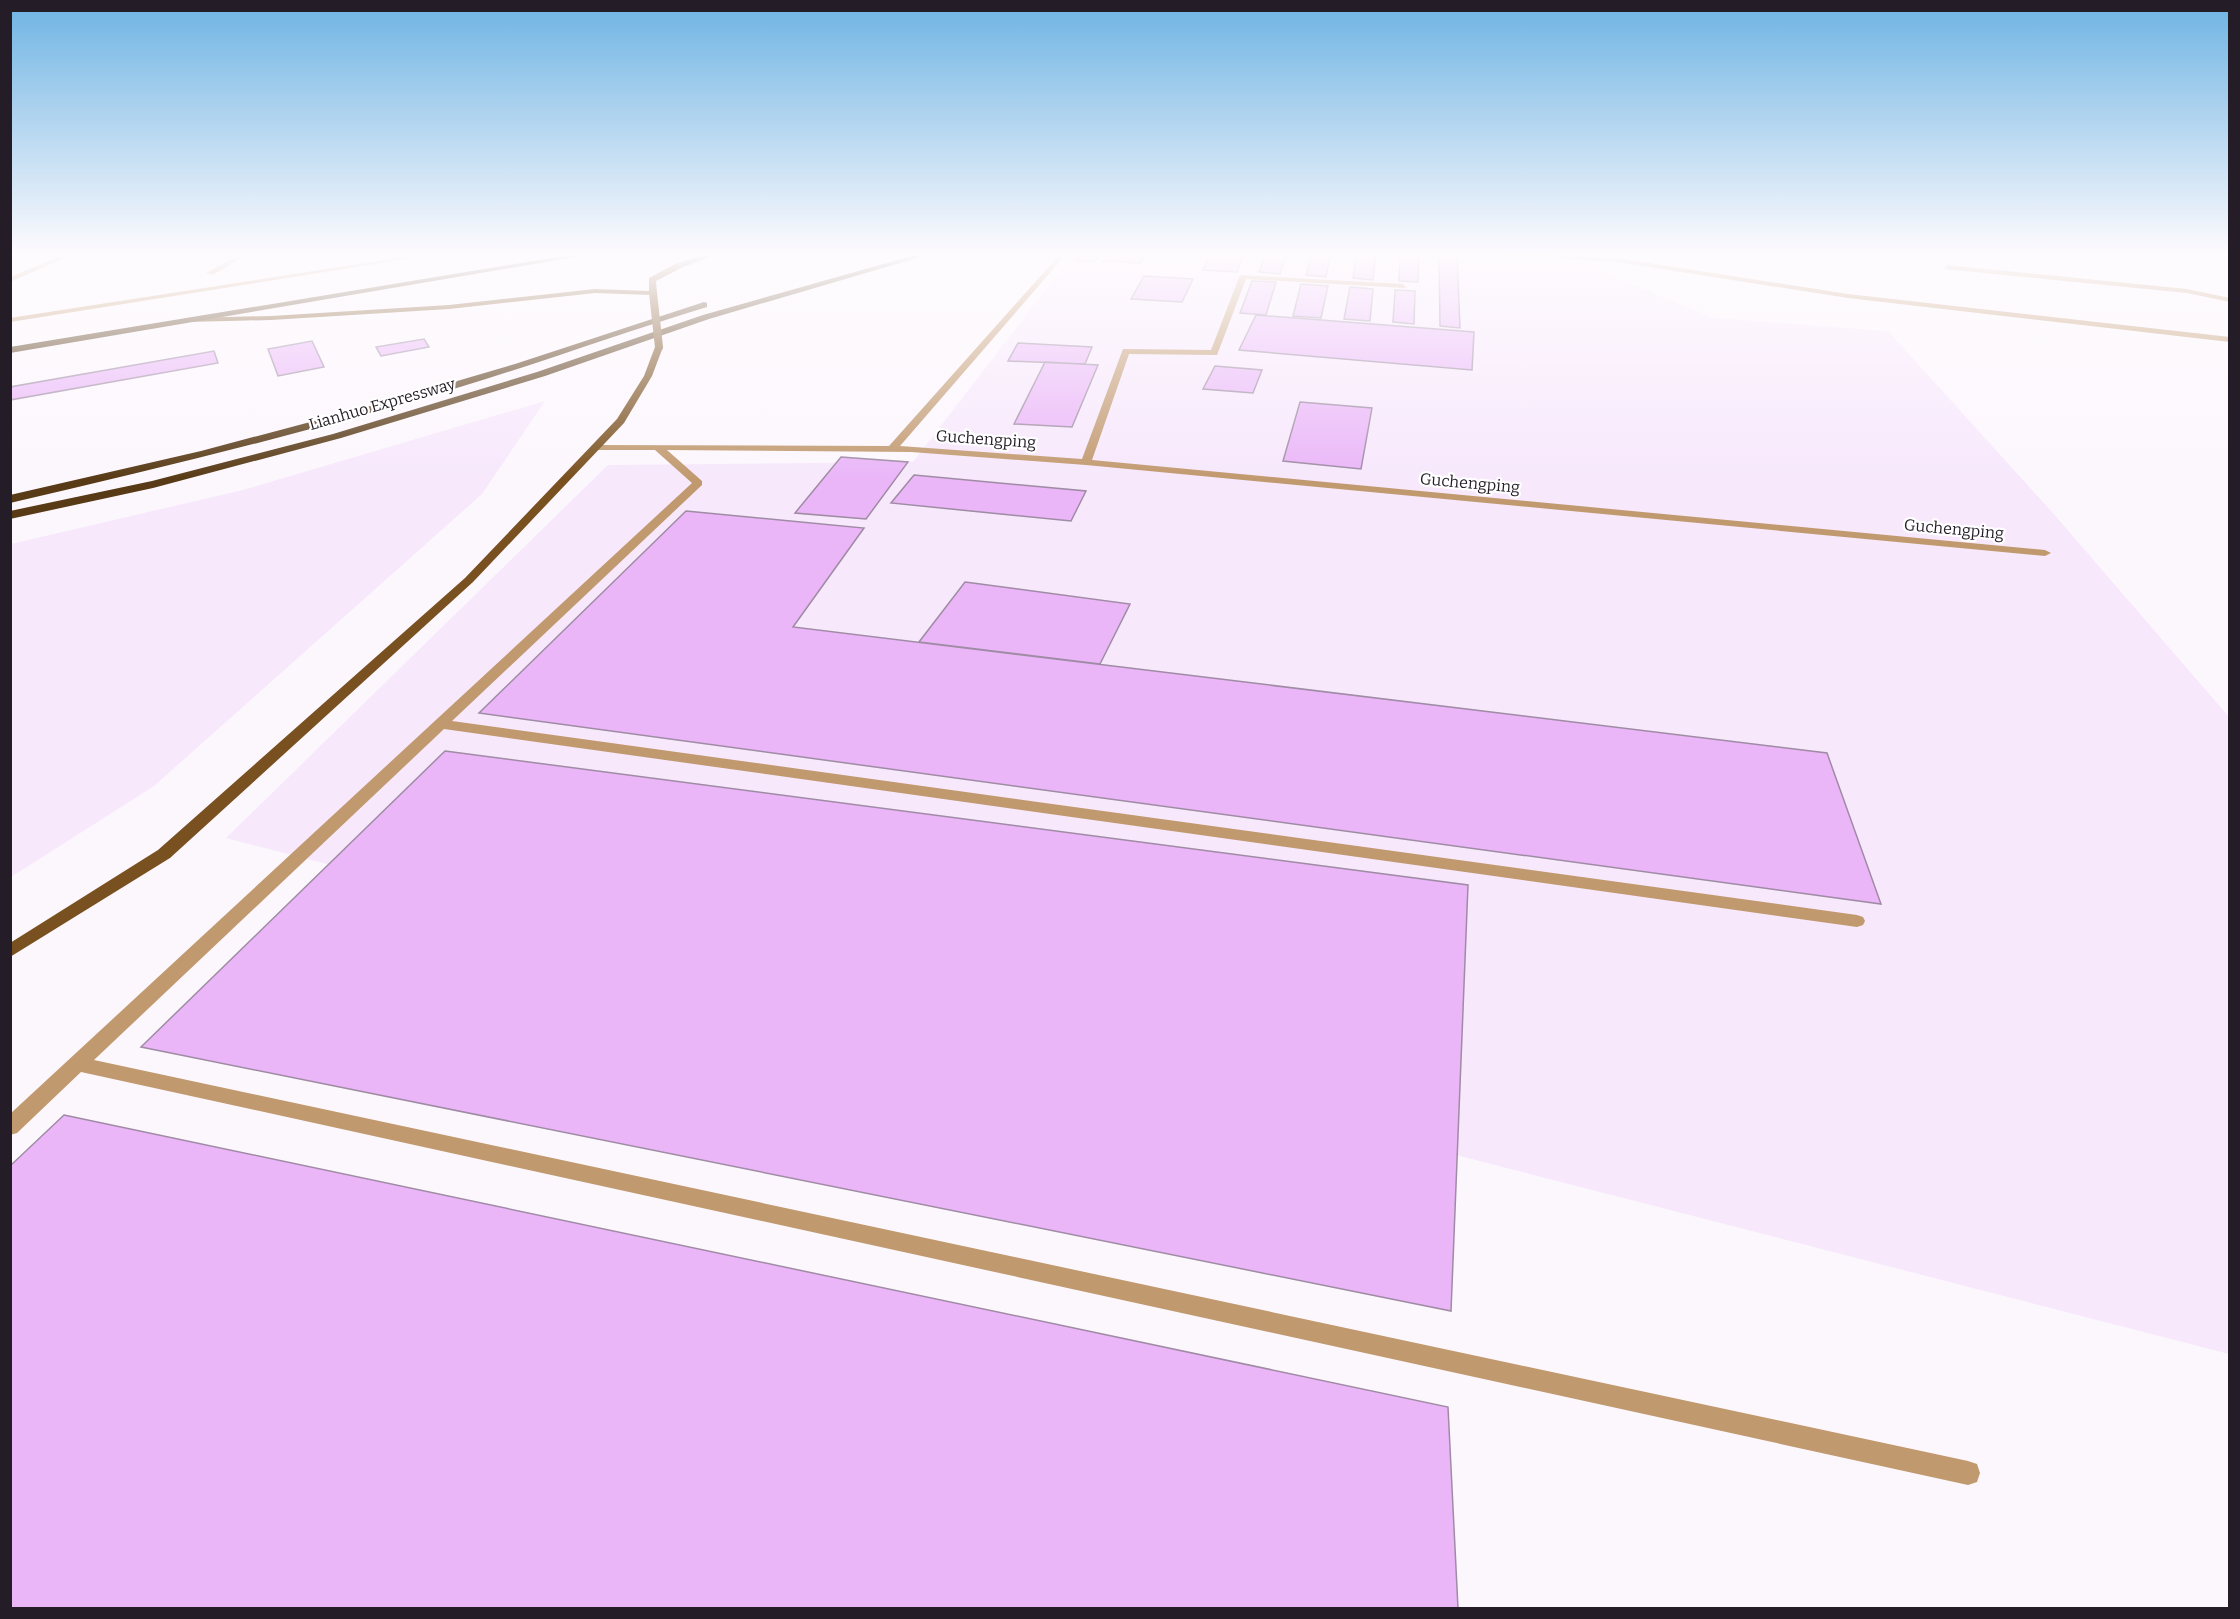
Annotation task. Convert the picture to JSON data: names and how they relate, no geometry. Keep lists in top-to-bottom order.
{
  "streets": {
    "highway": ["Lianhuo Expressway"],
    "street": ["Guchengping"]
  }
}
